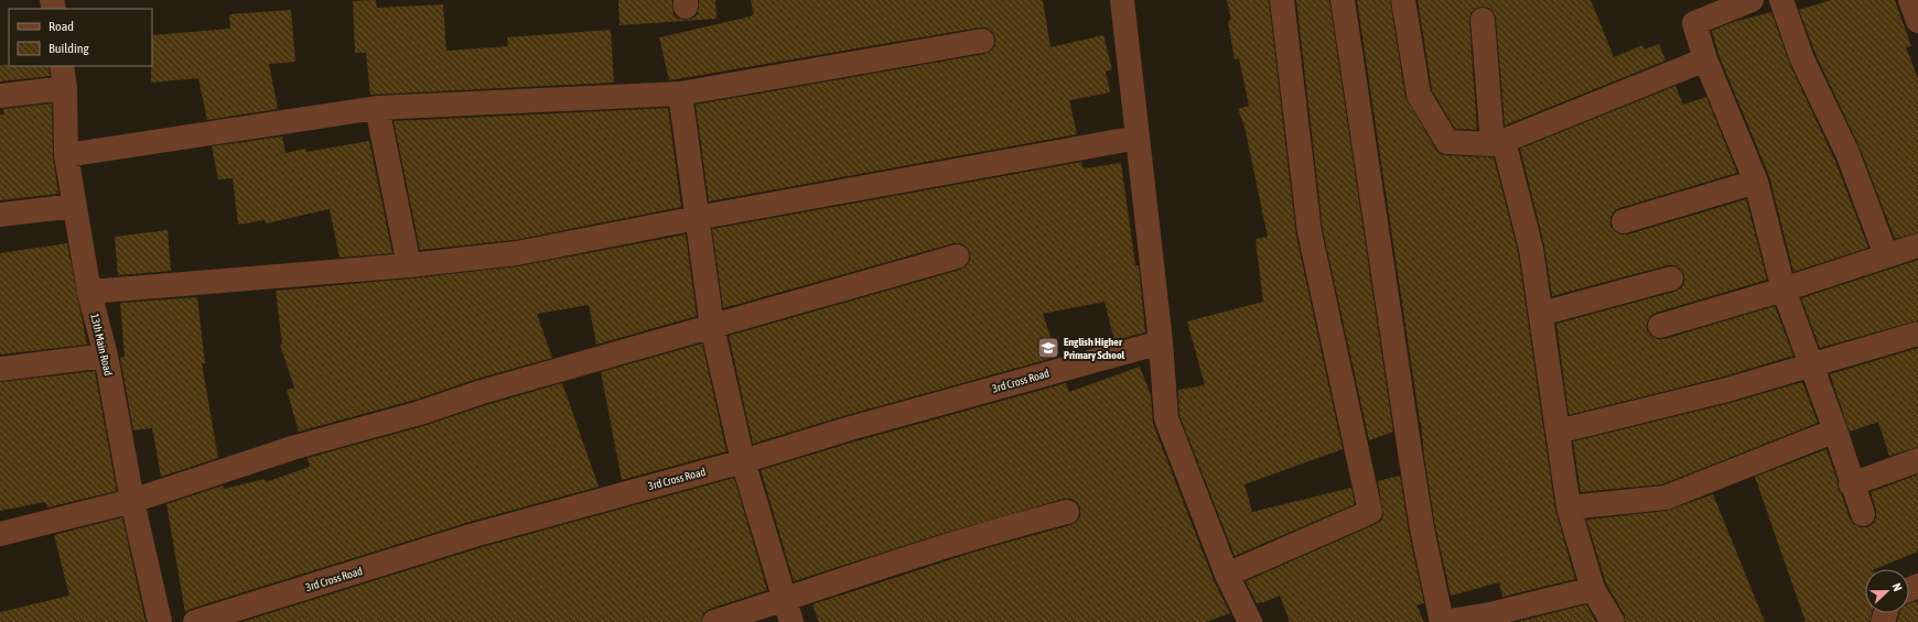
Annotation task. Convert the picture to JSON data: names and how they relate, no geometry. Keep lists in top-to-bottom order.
{
  "streets": {
    "street": ["13th Main Road", "3rd Cross Road"]
  },
  "places": {
    "school or university": ["English Higher Primary School"]
  },
  "legend": ["Road", "Building"],
  "north": "right"
}
